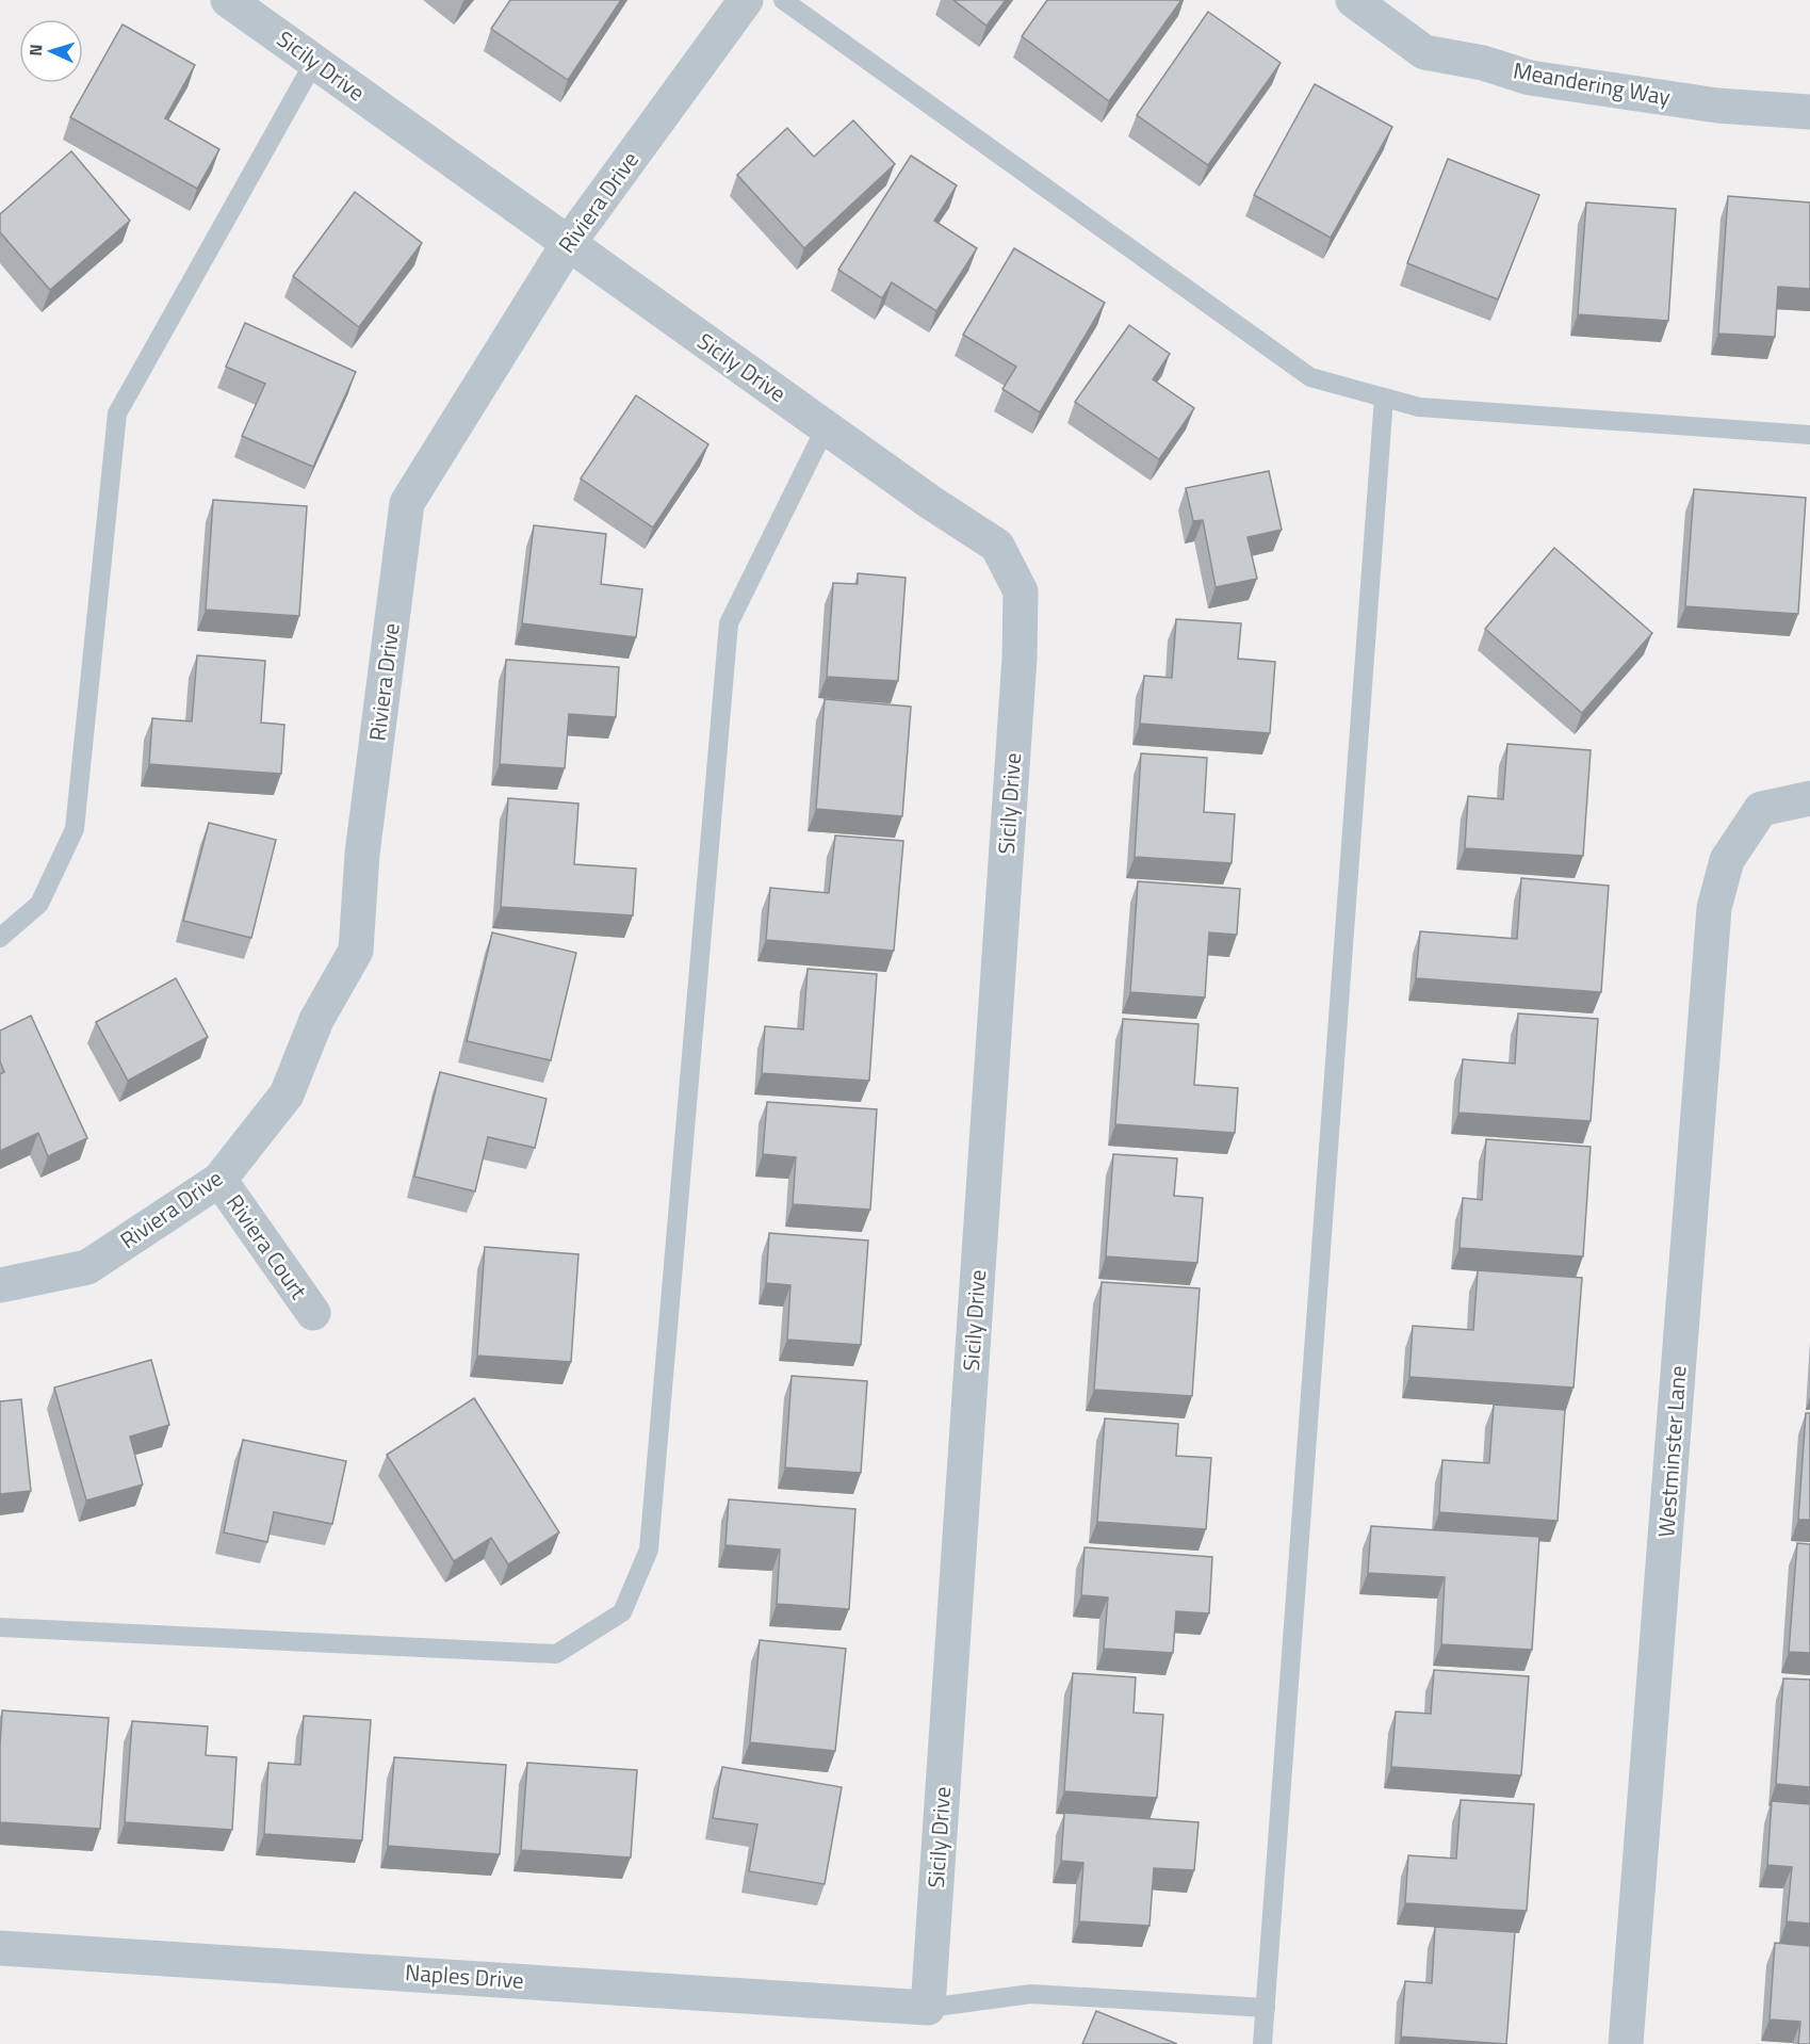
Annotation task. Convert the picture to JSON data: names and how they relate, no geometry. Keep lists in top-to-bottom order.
{
  "streets": {
    "street": [
      "Sicily Drive",
      "Meandering Way",
      "Riviera Drive",
      "Riviera Court",
      "Westminster Lane",
      "Naples Drive"
    ]
  },
  "crossings": [
    ["Sicily Drive", "Riviera Drive"],
    ["Sicily Drive", "Naples Drive"],
    ["Riviera Drive", "Riviera Court"]
  ],
  "north": "left"
}
